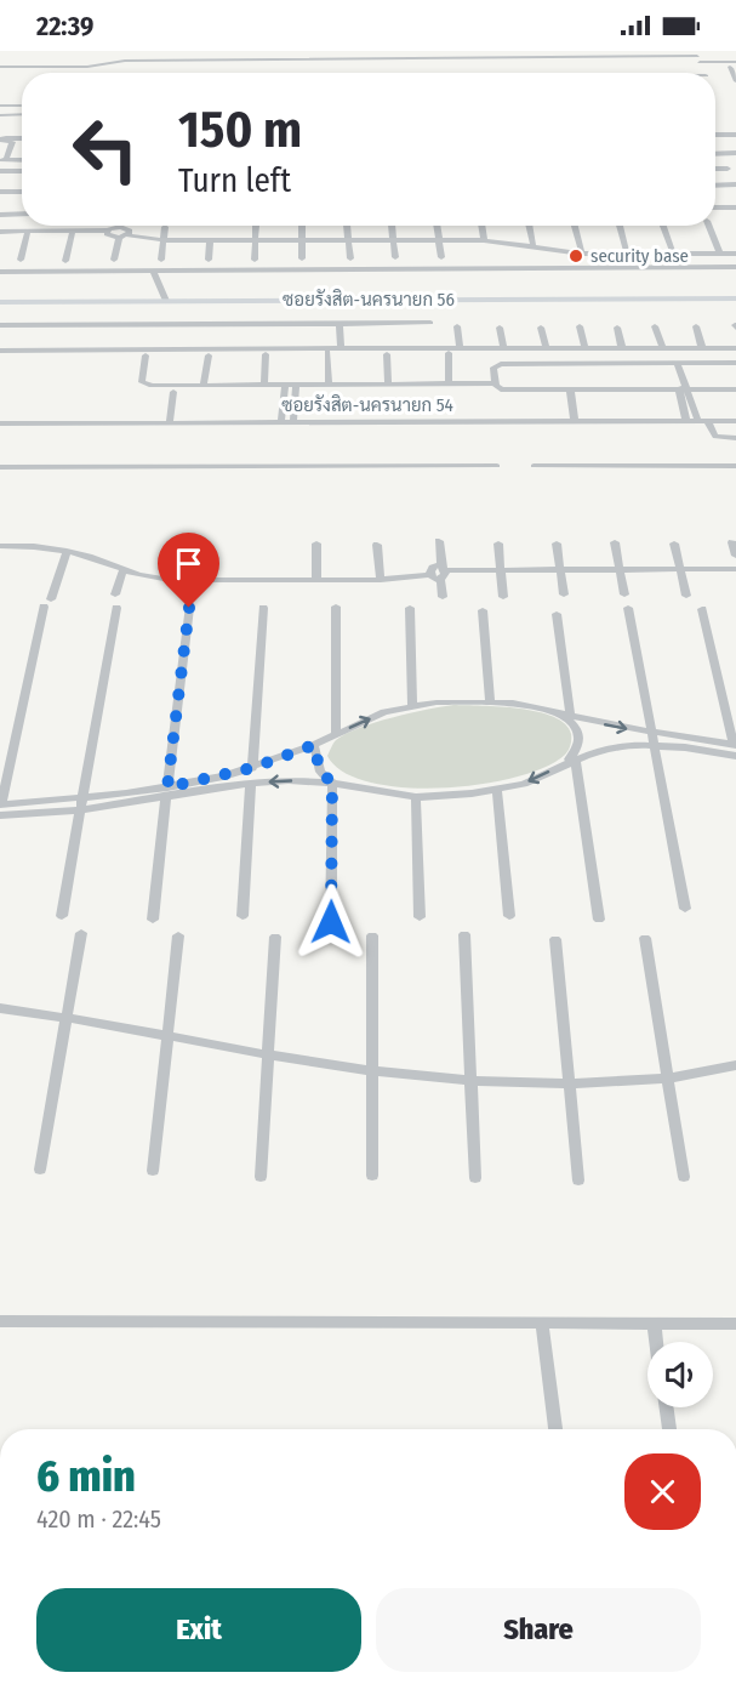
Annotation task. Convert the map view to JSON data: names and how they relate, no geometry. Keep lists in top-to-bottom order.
{
  "streets": {
    "street": ["ซอยรังสิต-นครนายก 56", "ซอยรังสิต-นครนายก 54"]
  },
  "places": ["security base"],
  "page": {
    "status": "22:39",
    "turn": ["150 m", "Turn left"],
    "heading": ["6 min", "420 m · 22:45"],
    "buttons": ["Exit", "Share"]
  }
}
